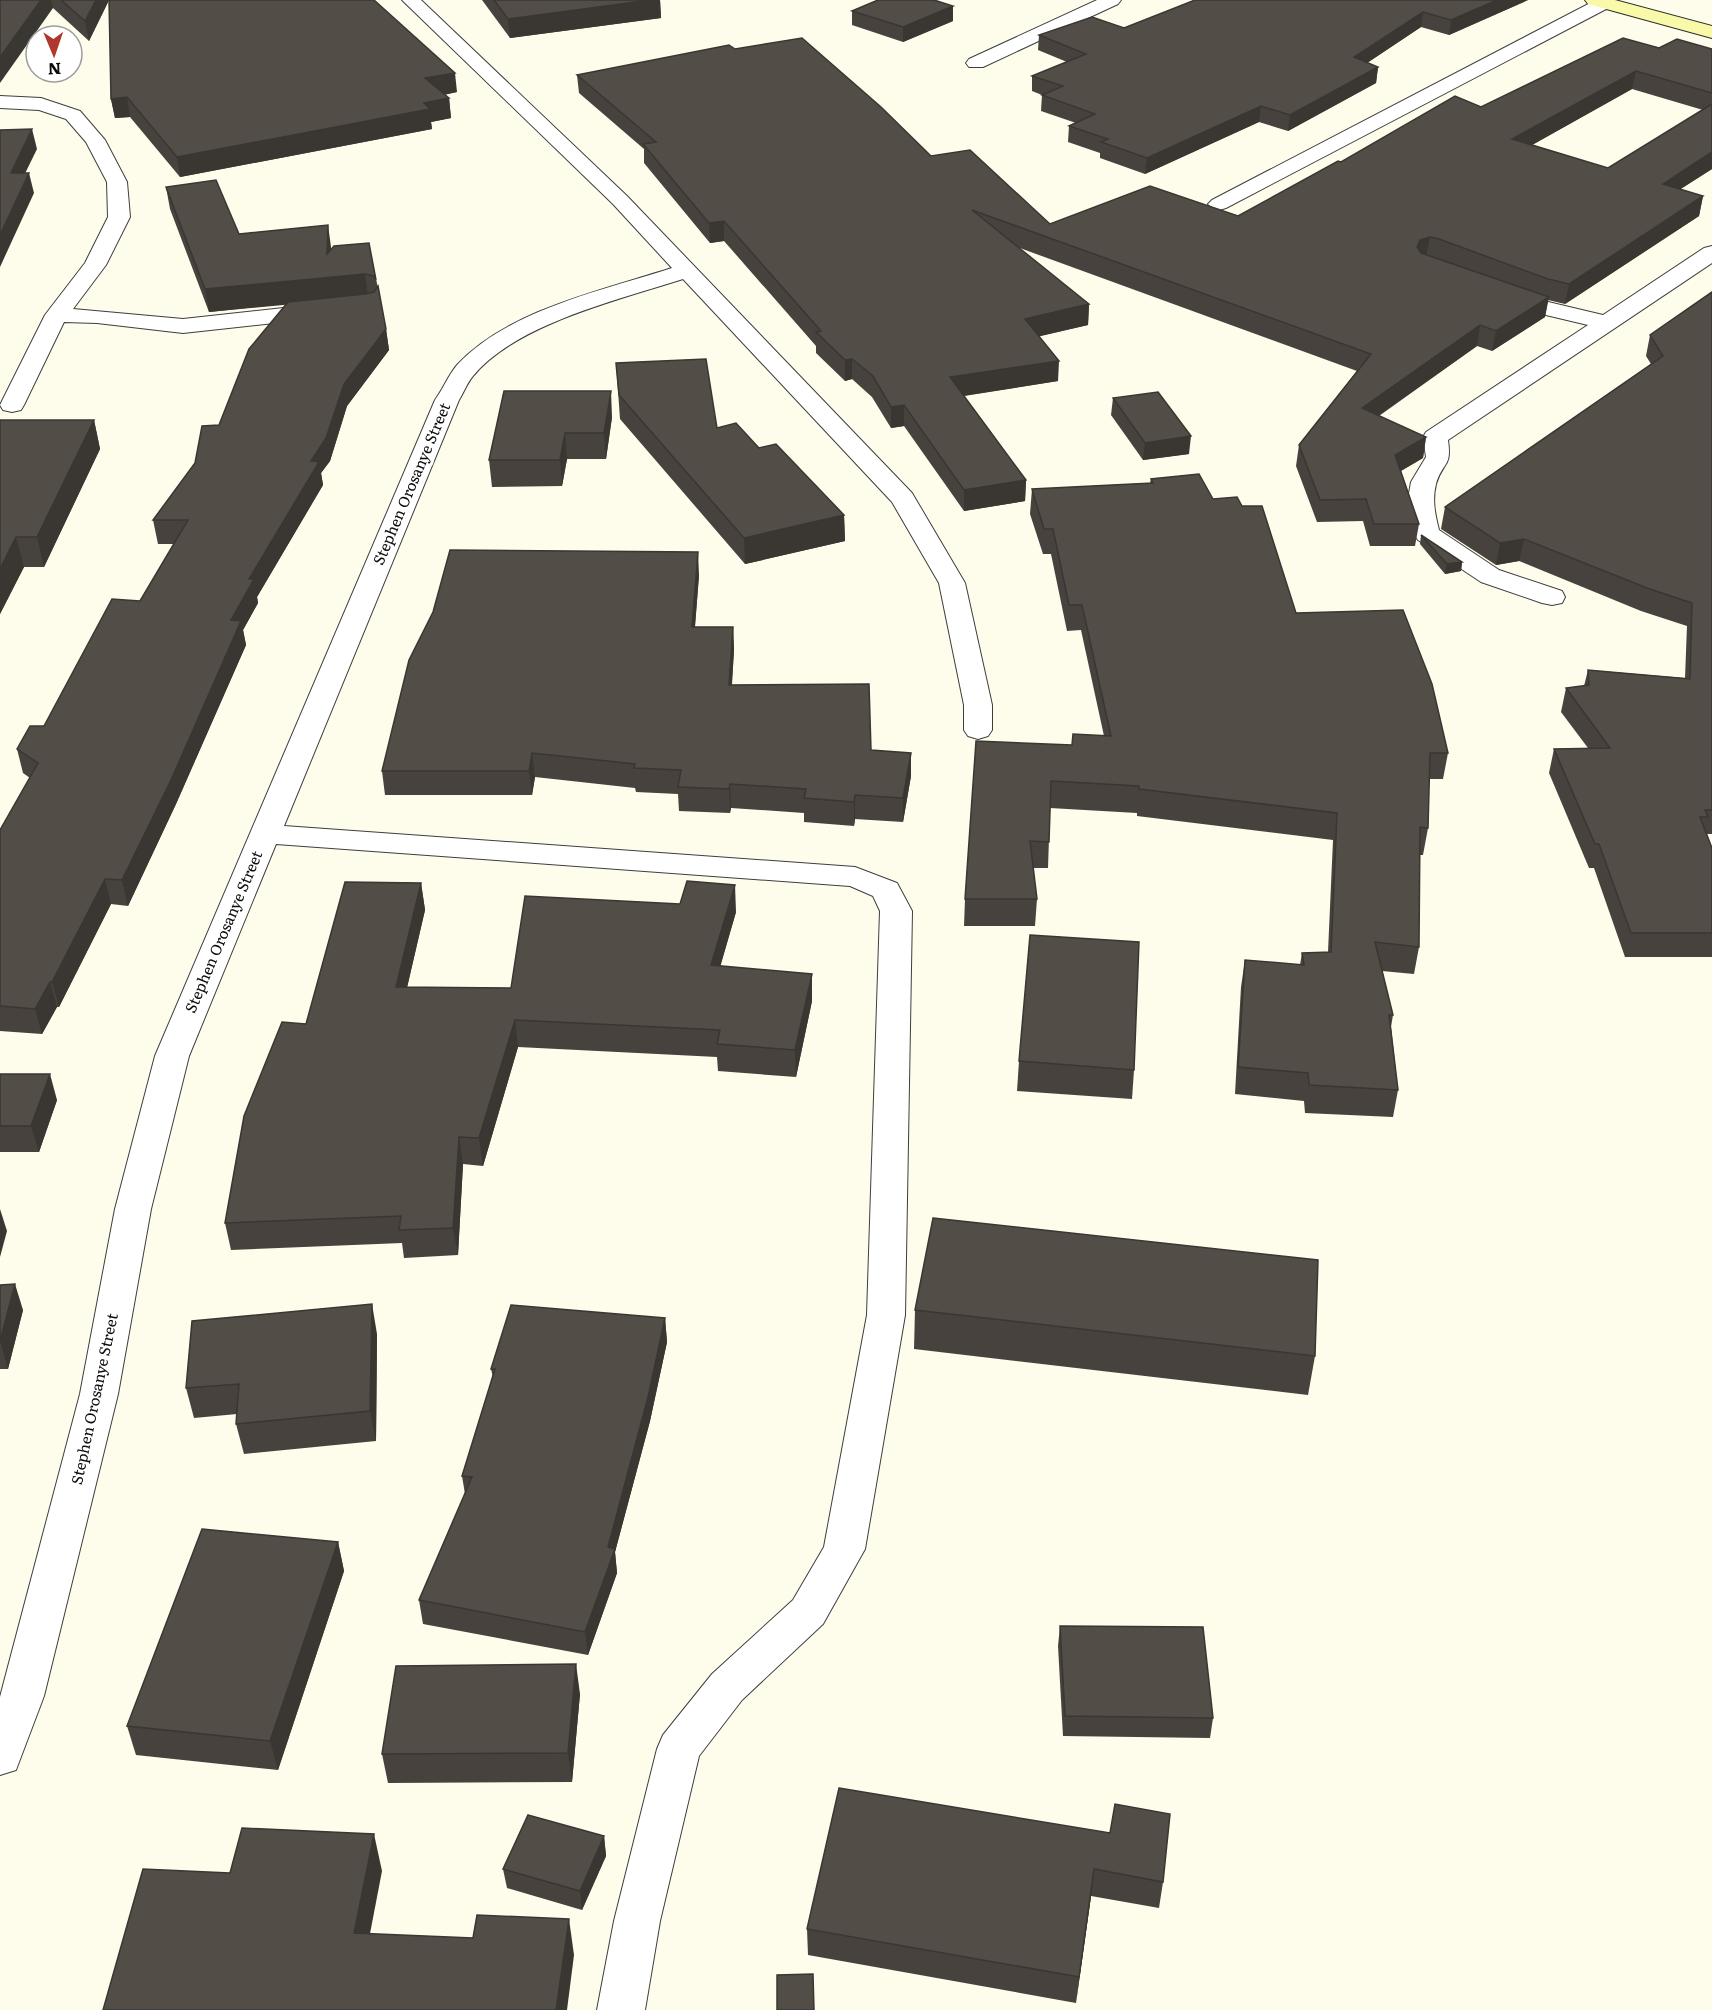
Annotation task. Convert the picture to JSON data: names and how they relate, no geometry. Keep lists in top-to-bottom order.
{
  "streets": {
    "street": ["Stephen Orosanye Street"]
  },
  "north": "bottom"
}
